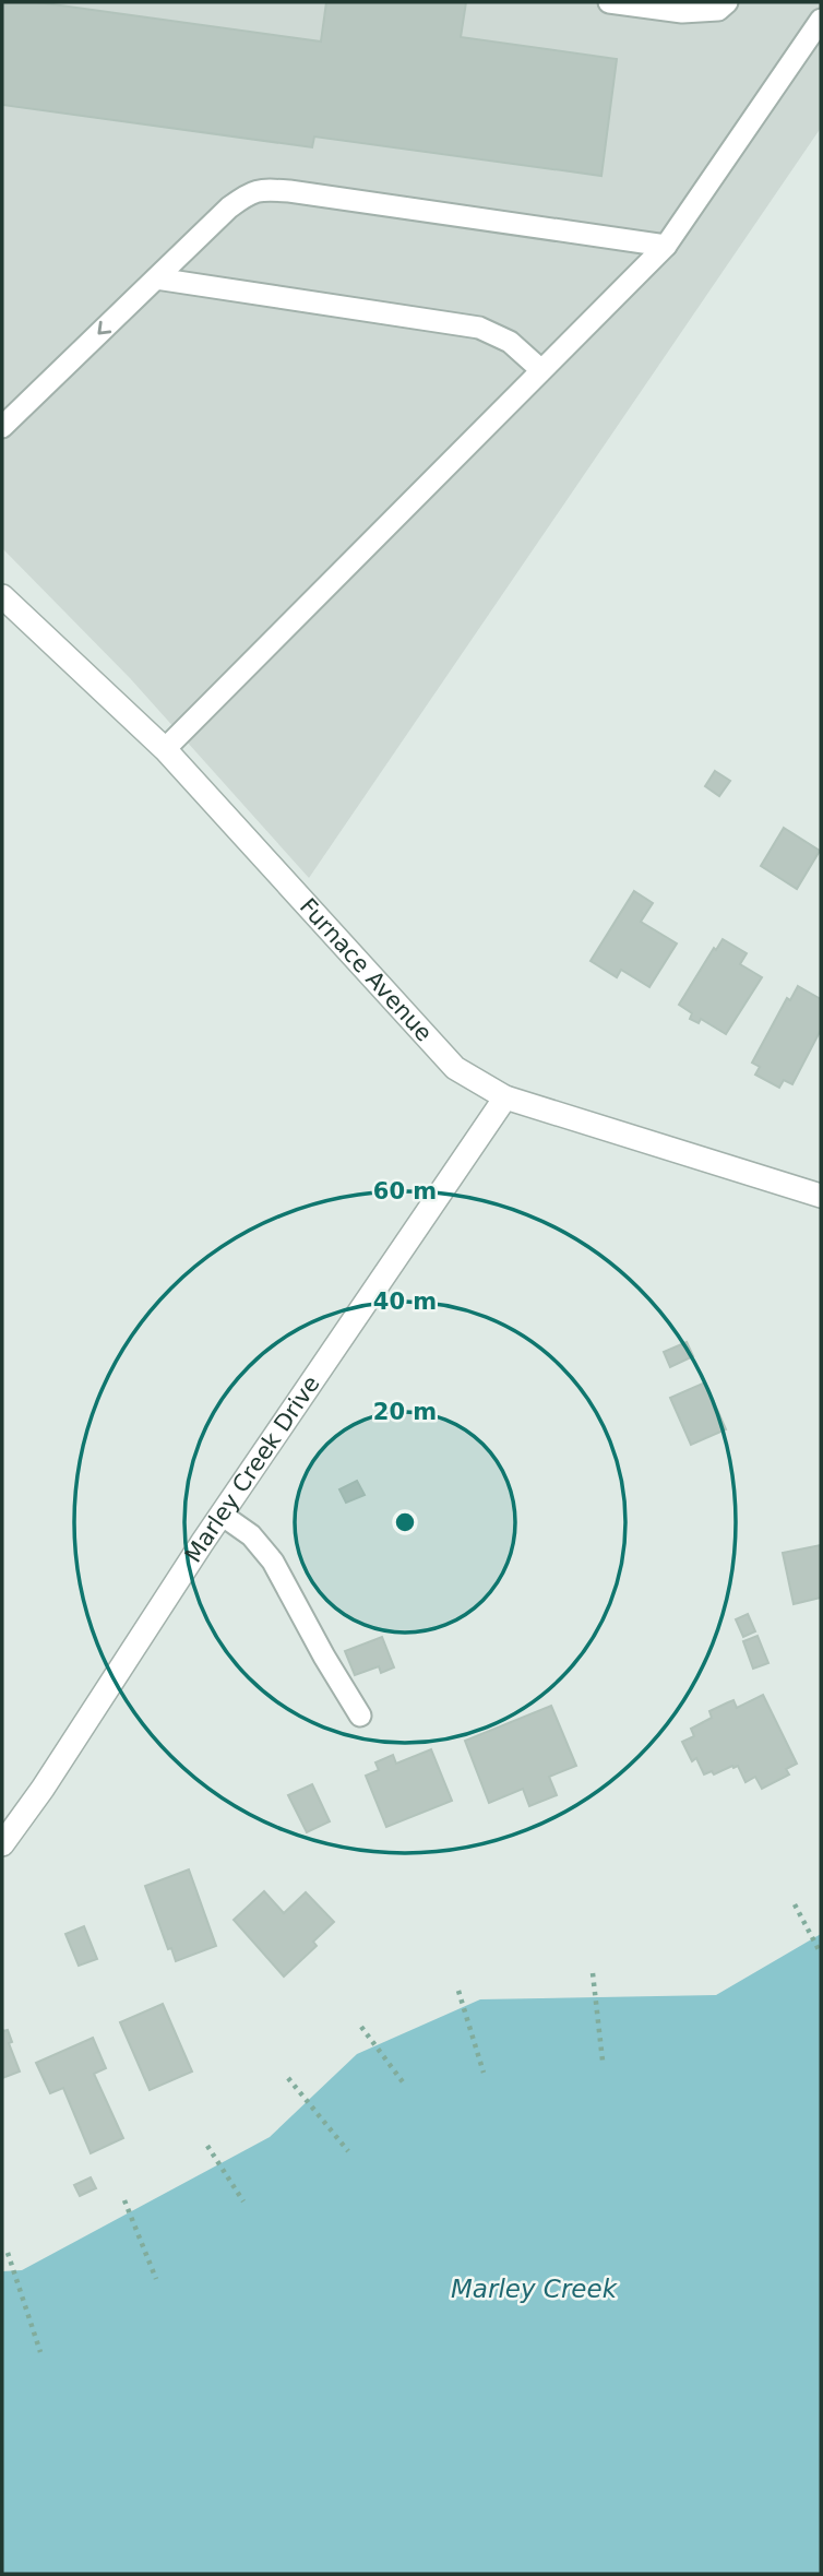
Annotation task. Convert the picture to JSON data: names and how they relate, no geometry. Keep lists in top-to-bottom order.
{
  "streets": {
    "street": ["Furnace Avenue", "Marley Creek Drive"]
  },
  "crossings": [
    ["Furnace Avenue", "Marley Creek Drive"]
  ],
  "water": ["Marley Creek"],
  "rings": ["60 m", "40 m", "20 m"]
}
